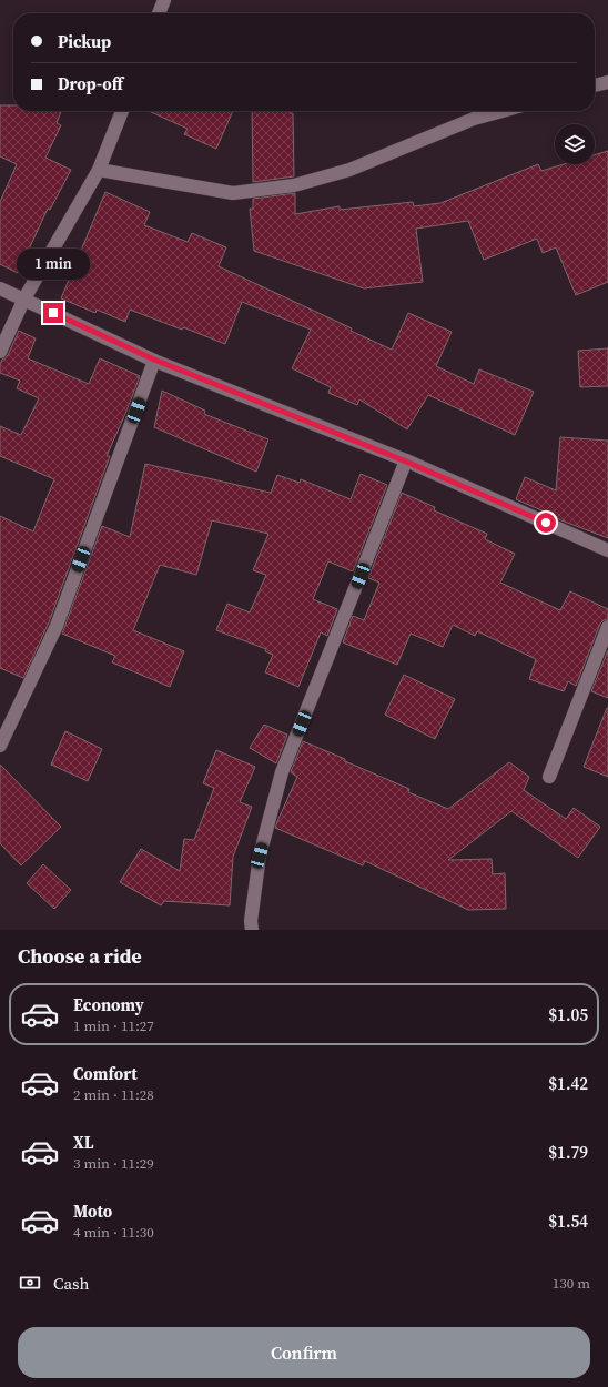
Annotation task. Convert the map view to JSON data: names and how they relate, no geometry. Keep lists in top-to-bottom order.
{
  "page": {
    "banner": ["Pickup", "Drop-off"],
    "bubble": "1 min",
    "heading": "Choose a ride",
    "list": [
      {
        "name": "Economy",
        "note": "1 min · 11:27",
        "value": "$1.05"
      },
      {
        "name": "Comfort",
        "note": "2 min · 11:28",
        "value": "$1.42"
      },
      {
        "name": "XL",
        "note": "3 min · 11:29",
        "value": "$1.79"
      },
      {
        "name": "Moto",
        "note": "4 min · 11:30",
        "value": "$1.54"
      }
    ],
    "pay": ["Cash", "130 m"],
    "buttons": "Confirm"
  }
}
